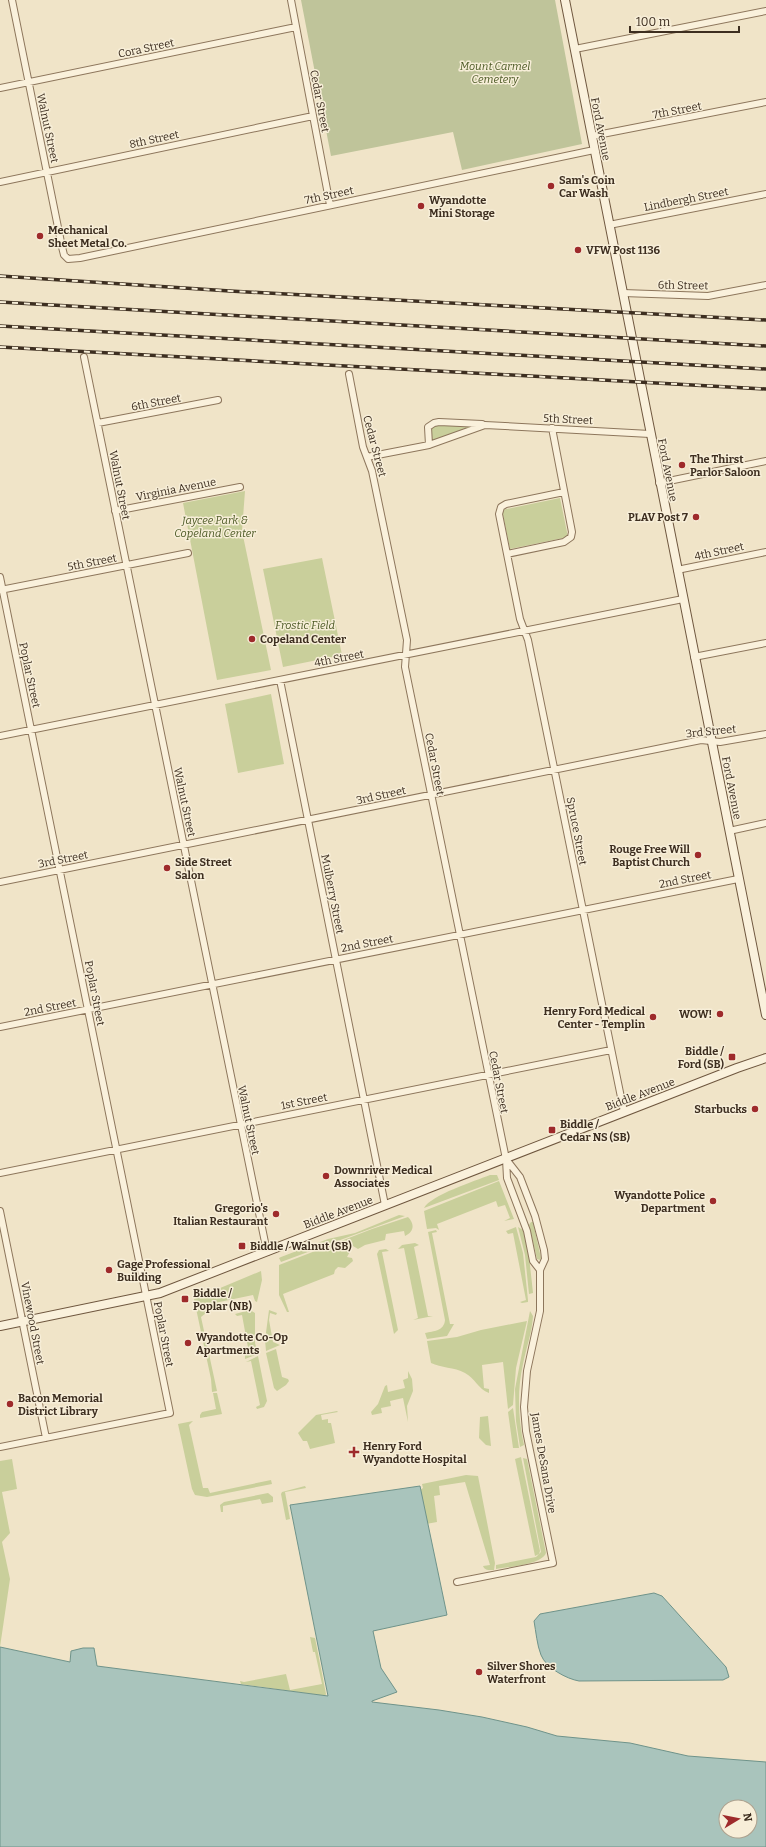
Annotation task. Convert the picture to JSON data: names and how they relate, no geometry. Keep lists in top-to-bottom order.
{
  "streets": {
    "main road": ["Ford Avenue", "Biddle Avenue"],
    "street": [
      "Cora Street",
      "Cedar Street",
      "7th Street",
      "Walnut Street",
      "8th Street",
      "Lindbergh Street",
      "6th Street",
      "5th Street",
      "Virginia Avenue",
      "4th Street",
      "Poplar Street",
      "3rd Street",
      "Spruce Street",
      "2nd Street",
      "Mulberry Street",
      "1st Street",
      "Vinewood Street",
      "James DeSana Drive"
    ]
  },
  "crossings": [
    ["Cora Street", "Cedar Street"],
    ["Cora Street", "Walnut Street"],
    ["Cedar Street", "7th Street"],
    ["Cedar Street", "8th Street"],
    ["Cedar Street", "5th Street"],
    ["Cedar Street", "4th Street"],
    ["Cedar Street", "3rd Street"],
    ["Cedar Street", "2nd Street"],
    ["Cedar Street", "Biddle Avenue"],
    ["Cedar Street", "1st Street"],
    ["Cedar Street", "James DeSana Drive"],
    ["7th Street", "Walnut Street"],
    ["7th Street", "Ford Avenue"],
    ["Walnut Street", "8th Street"],
    ["Walnut Street", "6th Street"],
    ["Walnut Street", "5th Street"],
    ["Walnut Street", "Virginia Avenue"],
    ["Walnut Street", "4th Street"],
    ["Walnut Street", "3rd Street"],
    ["Walnut Street", "2nd Street"],
    ["Walnut Street", "Biddle Avenue"],
    ["Walnut Street", "1st Street"],
    ["Ford Avenue", "Lindbergh Street"],
    ["Ford Avenue", "6th Street"],
    ["Ford Avenue", "5th Street"],
    ["Ford Avenue", "4th Street"],
    ["Ford Avenue", "3rd Street"],
    ["Ford Avenue", "2nd Street"],
    ["5th Street", "Poplar Street"],
    ["4th Street", "Poplar Street"],
    ["4th Street", "Spruce Street"],
    ["4th Street", "Mulberry Street"],
    ["Poplar Street", "3rd Street"],
    ["Poplar Street", "2nd Street"],
    ["Poplar Street", "Biddle Avenue"],
    ["Poplar Street", "1st Street"],
    ["Poplar Street", "Vinewood Street"],
    ["3rd Street", "Spruce Street"],
    ["3rd Street", "Mulberry Street"],
    ["Spruce Street", "2nd Street"],
    ["Spruce Street", "Biddle Avenue"],
    ["Spruce Street", "1st Street"],
    ["2nd Street", "Mulberry Street"],
    ["Mulberry Street", "Biddle Avenue"],
    ["Mulberry Street", "1st Street"],
    ["Biddle Avenue", "Vinewood Street"],
    ["Biddle Avenue", "James DeSana Drive"]
  ],
  "parks": ["Mount Carmel Cemetery", "Jaycee Park & Copeland Center", "Frostic Field"],
  "places": {
    "other": [
      "Sam's Coin Car Wash",
      "Wyandotte Mini Storage",
      "Mechanical Sheet Metal Co.",
      "VFW Post 1136",
      "The Thirst Parlor Saloon",
      "PLAV Post 7",
      "Copeland Center",
      "Rouge Free Will Baptist Church",
      "Side Street Salon",
      "WOW!",
      "Henry Ford Medical Center - Templin",
      "Starbucks",
      "Downriver Medical Associates",
      "Wyandotte Police Department",
      "Gregorio's Italian Restaurant",
      "Gage Professional Building",
      "Wyandotte Co-Op Apartments",
      "Bacon Memorial District Library",
      "Silver Shores Waterfront"
    ],
    "transit": [
      "Biddle / Ford (SB)",
      "Biddle / Cedar NS (SB)",
      "Biddle / Walnut (SB)",
      "Biddle / Poplar (NB)"
    ],
    "health": ["Henry Ford Wyandotte Hospital"]
  },
  "scale_bar": "100 m",
  "north": "right"
}
